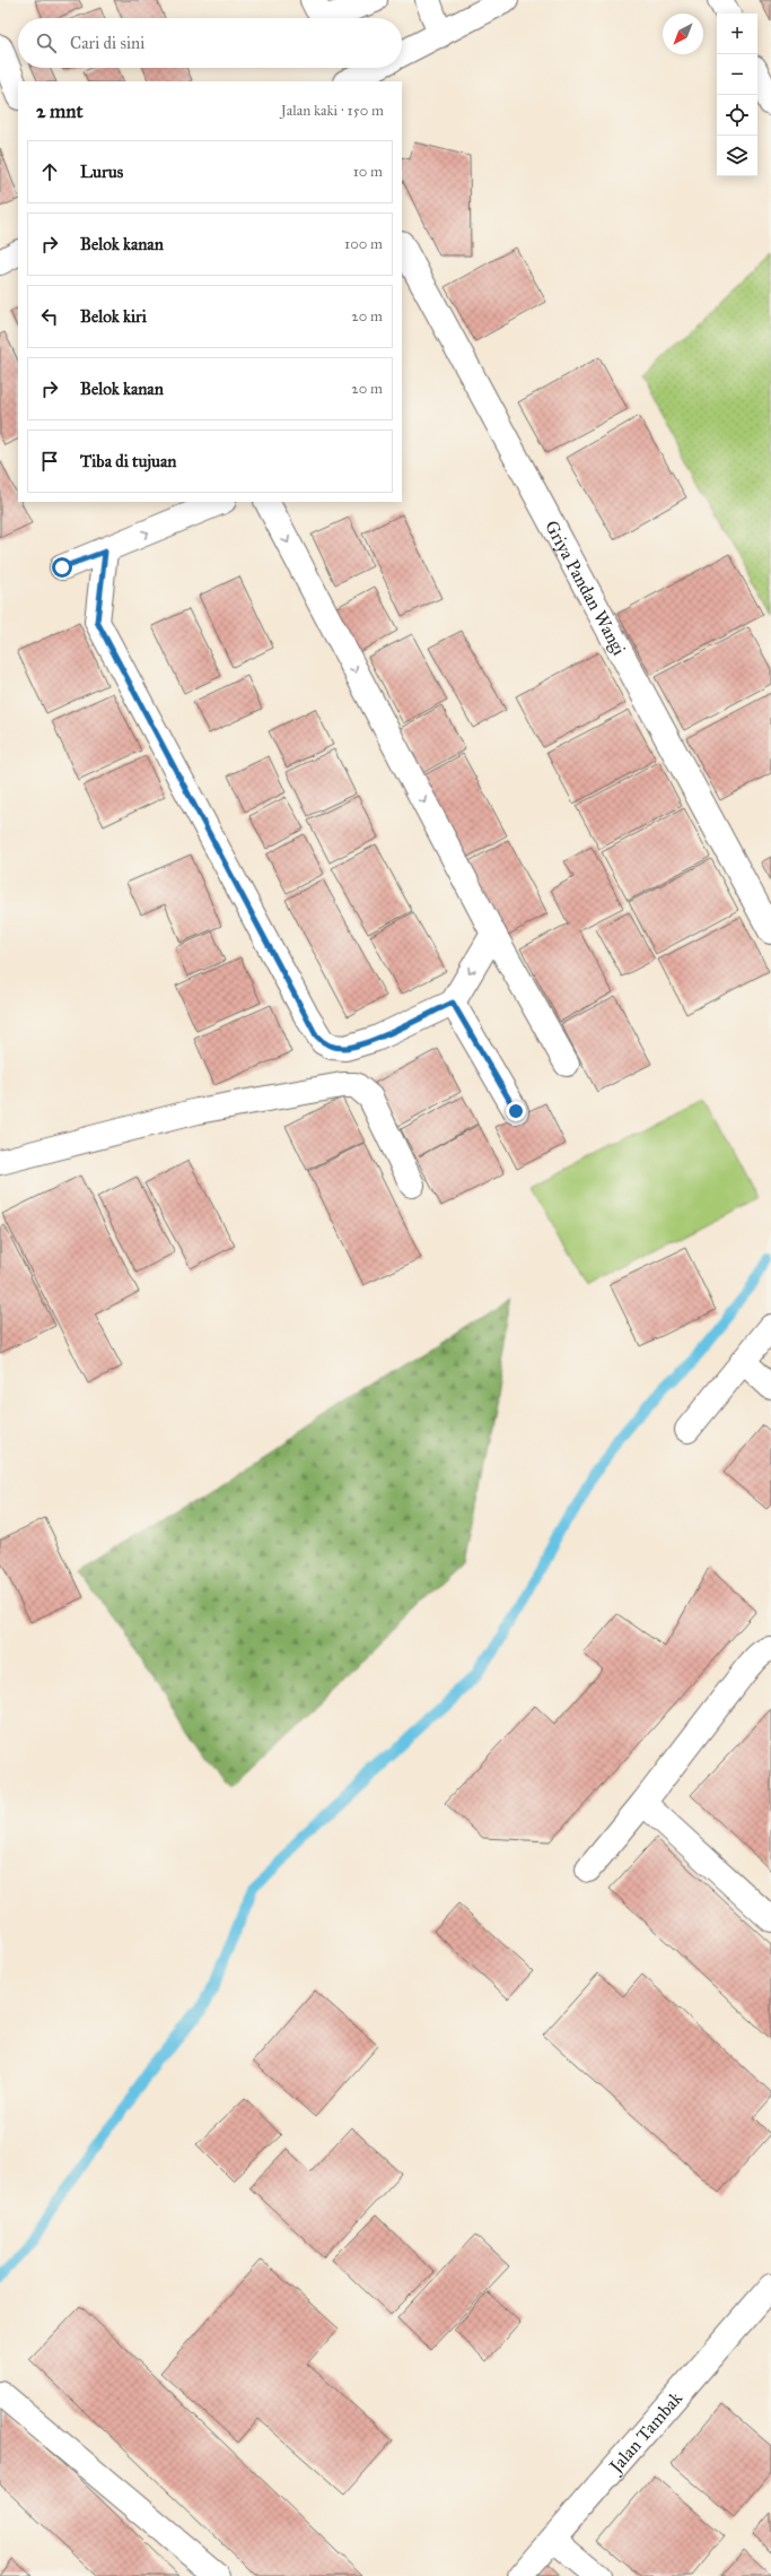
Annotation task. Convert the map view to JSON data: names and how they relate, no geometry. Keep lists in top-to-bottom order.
{
  "streets": {
    "street": ["Griya Pandan Wangi", "Jalan Tambak"]
  },
  "north": "bottom left",
  "page": {
    "map_buttons": ["+", "−"],
    "search": "Cari di sini",
    "heading": ["2 mnt", "Jalan kaki · 150 m"],
    "list": [
      ["Lurus", "10 m"],
      ["Belok kanan", "100 m"],
      ["Belok kiri", "20 m"],
      ["Belok kanan", "20 m"],
      "Tiba di tujuan"
    ]
  }
}
